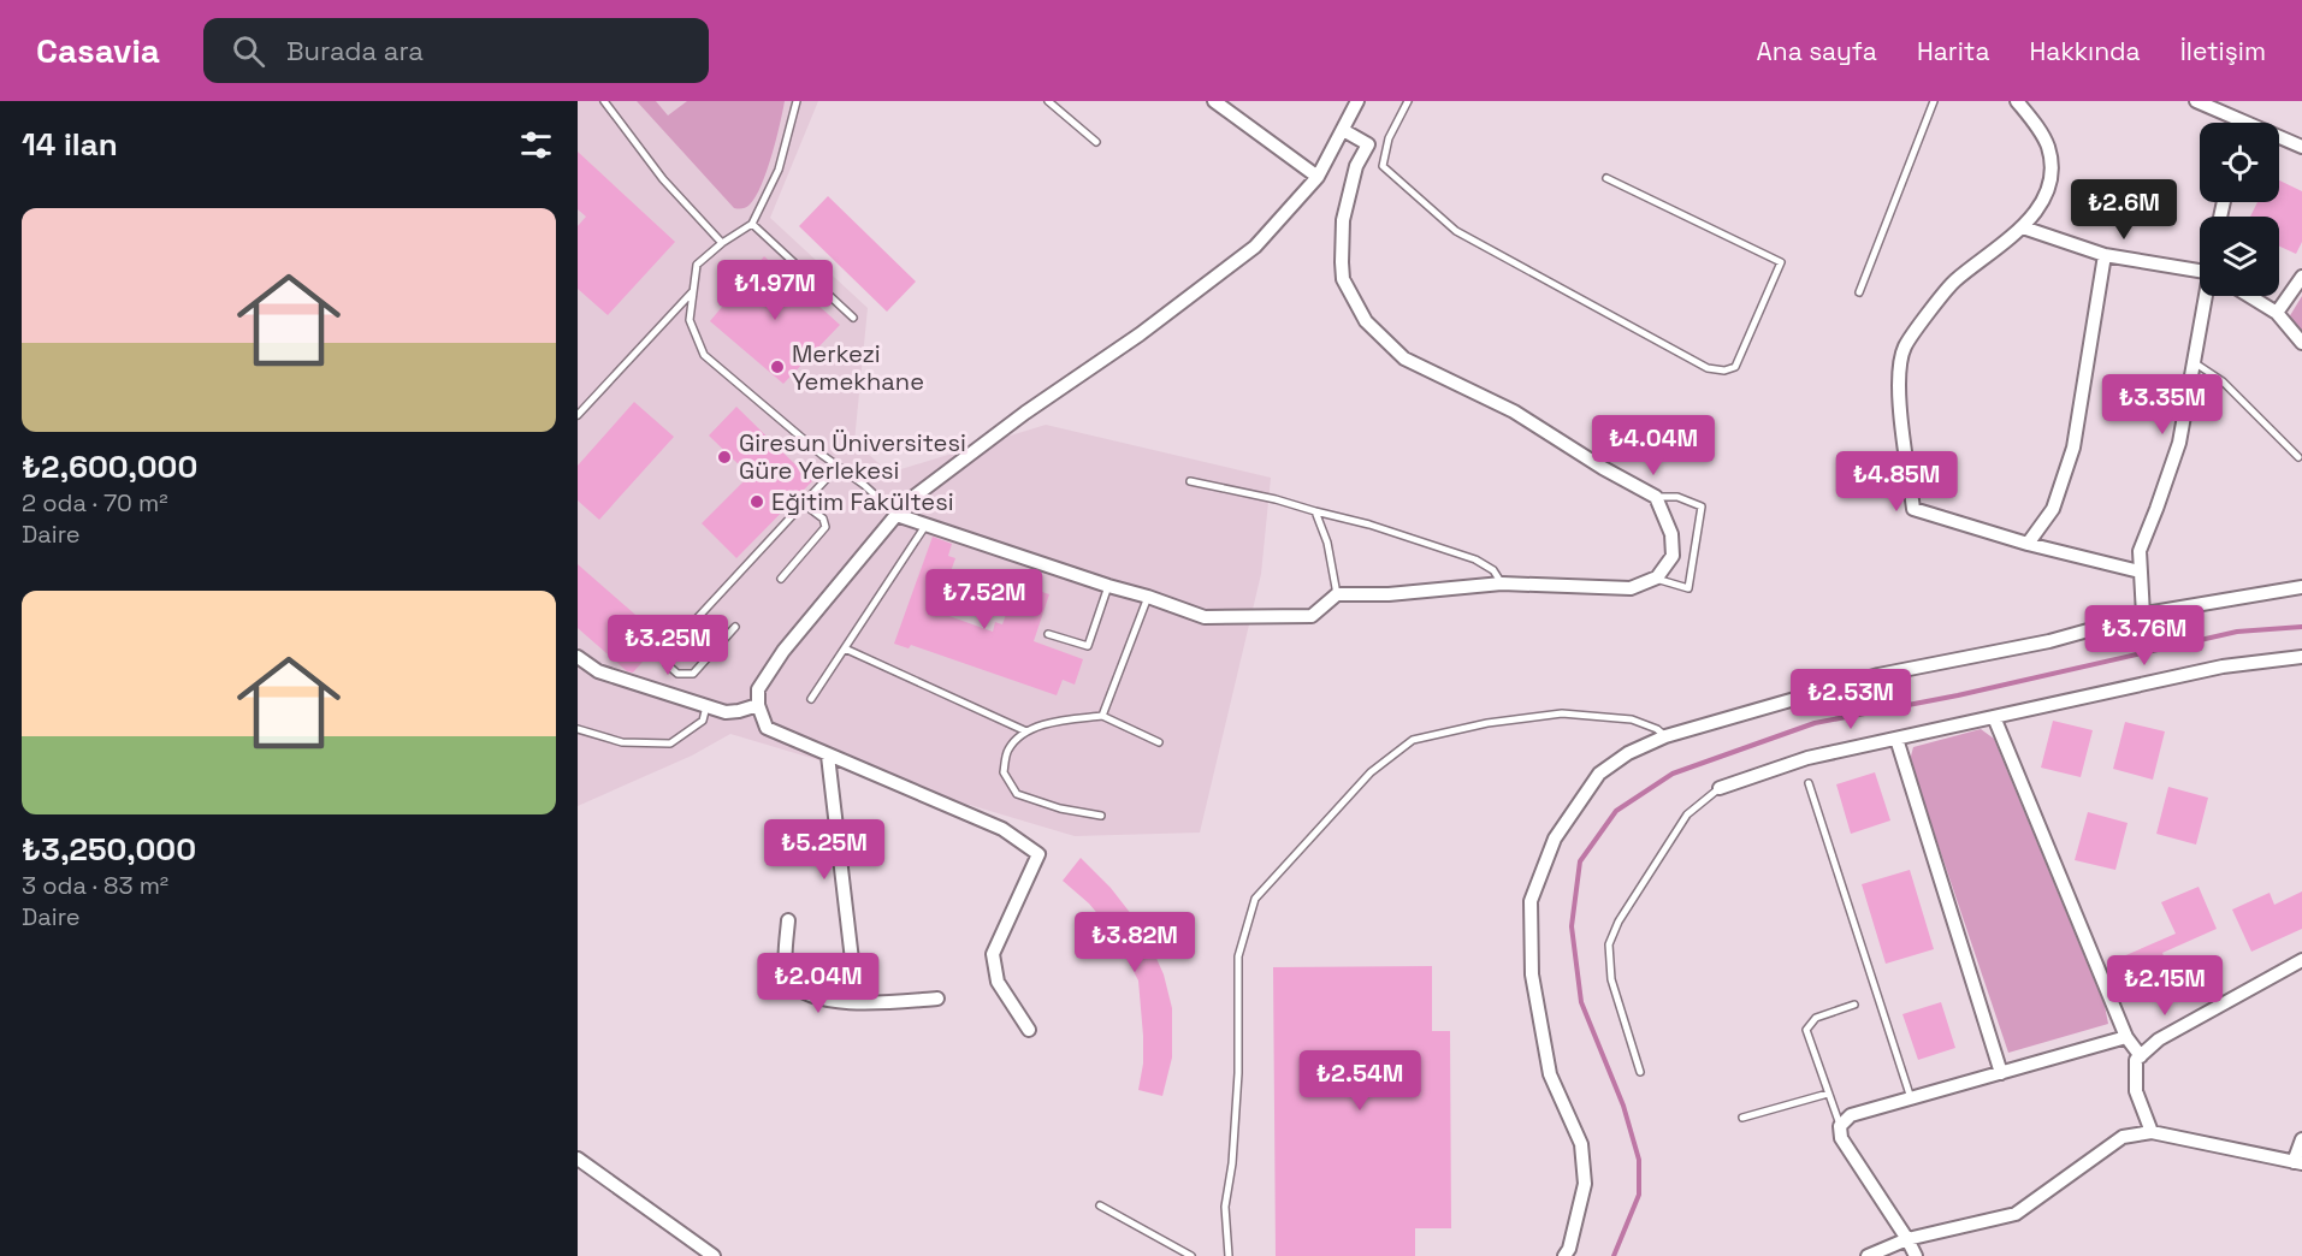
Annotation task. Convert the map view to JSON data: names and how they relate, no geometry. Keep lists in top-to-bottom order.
{
  "places": ["Merkezi Yemekhane", "Giresun Üniversitesi Güre Yerlekesi", "Eğitim Fakültesi"],
  "page": {
    "header": "Casavia",
    "search": "Burada ara",
    "nav": [
      "Ana sayfa",
      "Harita",
      "Hakkında",
      "İletişim"
    ],
    "heading": "14 ilan",
    "price": [
      "₺2.6M",
      "₺1.97M",
      "₺3.35M",
      "₺4.04M",
      "₺4.85M",
      "₺7.52M",
      "₺3.76M",
      "₺3.25M",
      "₺2.53M",
      "₺5.25M",
      "₺3.82M",
      "₺2.04M",
      "₺2.15M",
      "₺2.54M"
    ],
    "list": [
      {
        "name": "₺2,600,000",
        "note": "2 oda · 70 m² · Daire"
      },
      {
        "name": "₺3,250,000",
        "note": "3 oda · 83 m² · Daire"
      }
    ]
  }
}
